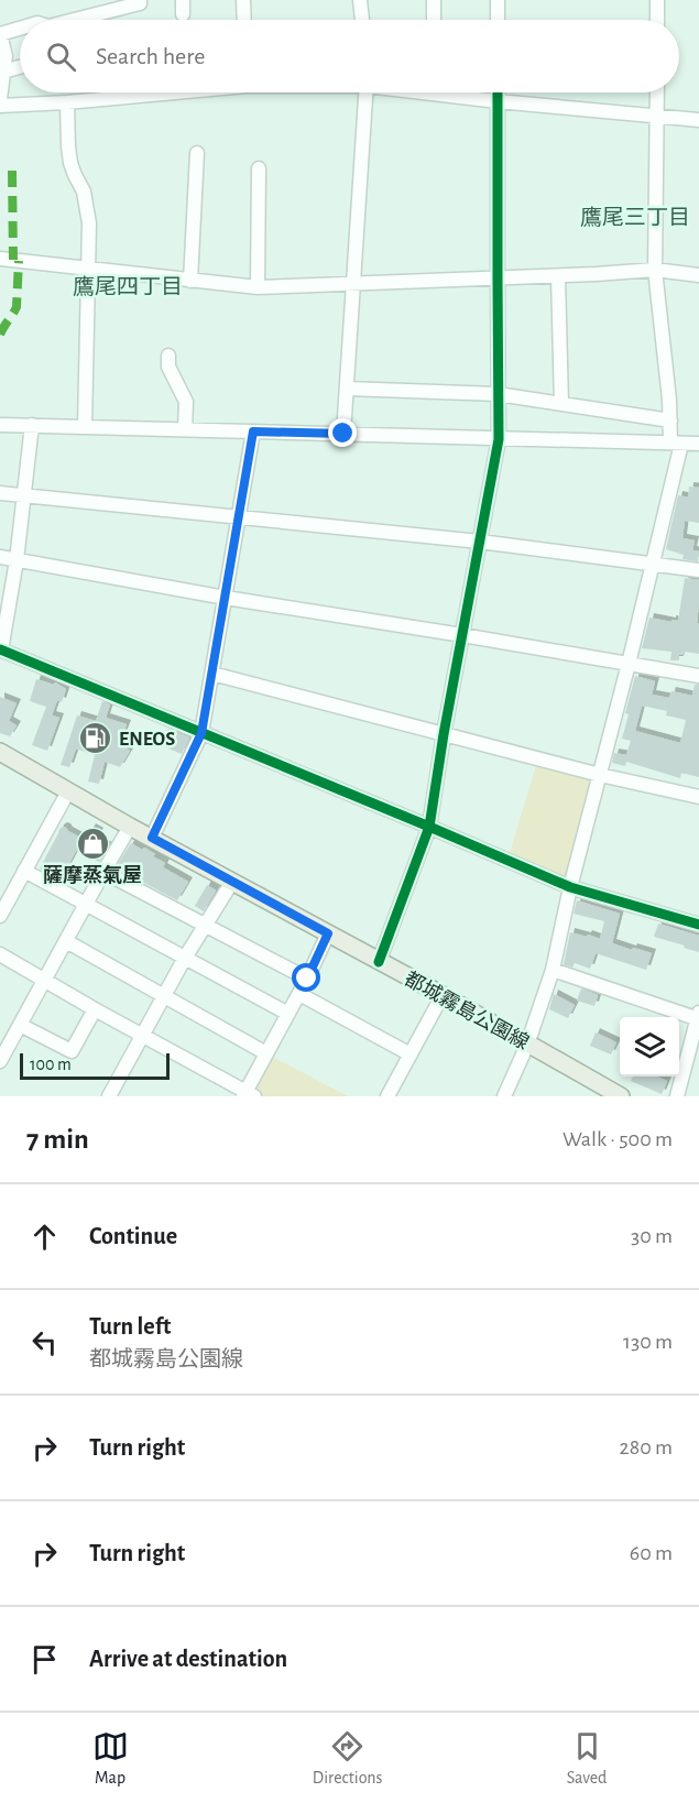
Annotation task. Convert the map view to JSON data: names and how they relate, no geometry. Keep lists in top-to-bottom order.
{
  "streets": {
    "main road": ["都城霧島公園線"]
  },
  "districts": ["鷹尾三丁目", "鷹尾四丁目"],
  "places": {
    "fuel station": ["ENEOS"],
    "shop": ["薩摩蒸氣屋"]
  },
  "scale_bar": "100 m",
  "page": {
    "search": "Search here",
    "scale": "100 m",
    "heading": ["7 min", "Walk · 500 m"],
    "list": [
      ["Continue", "30 m"],
      ["Turn left", "都城霧島公園線", "130 m"],
      ["Turn right", "280 m"],
      ["Turn right", "60 m"],
      "Arrive at destination"
    ],
    "nav": ["Map", "Directions", "Saved"]
  }
}
